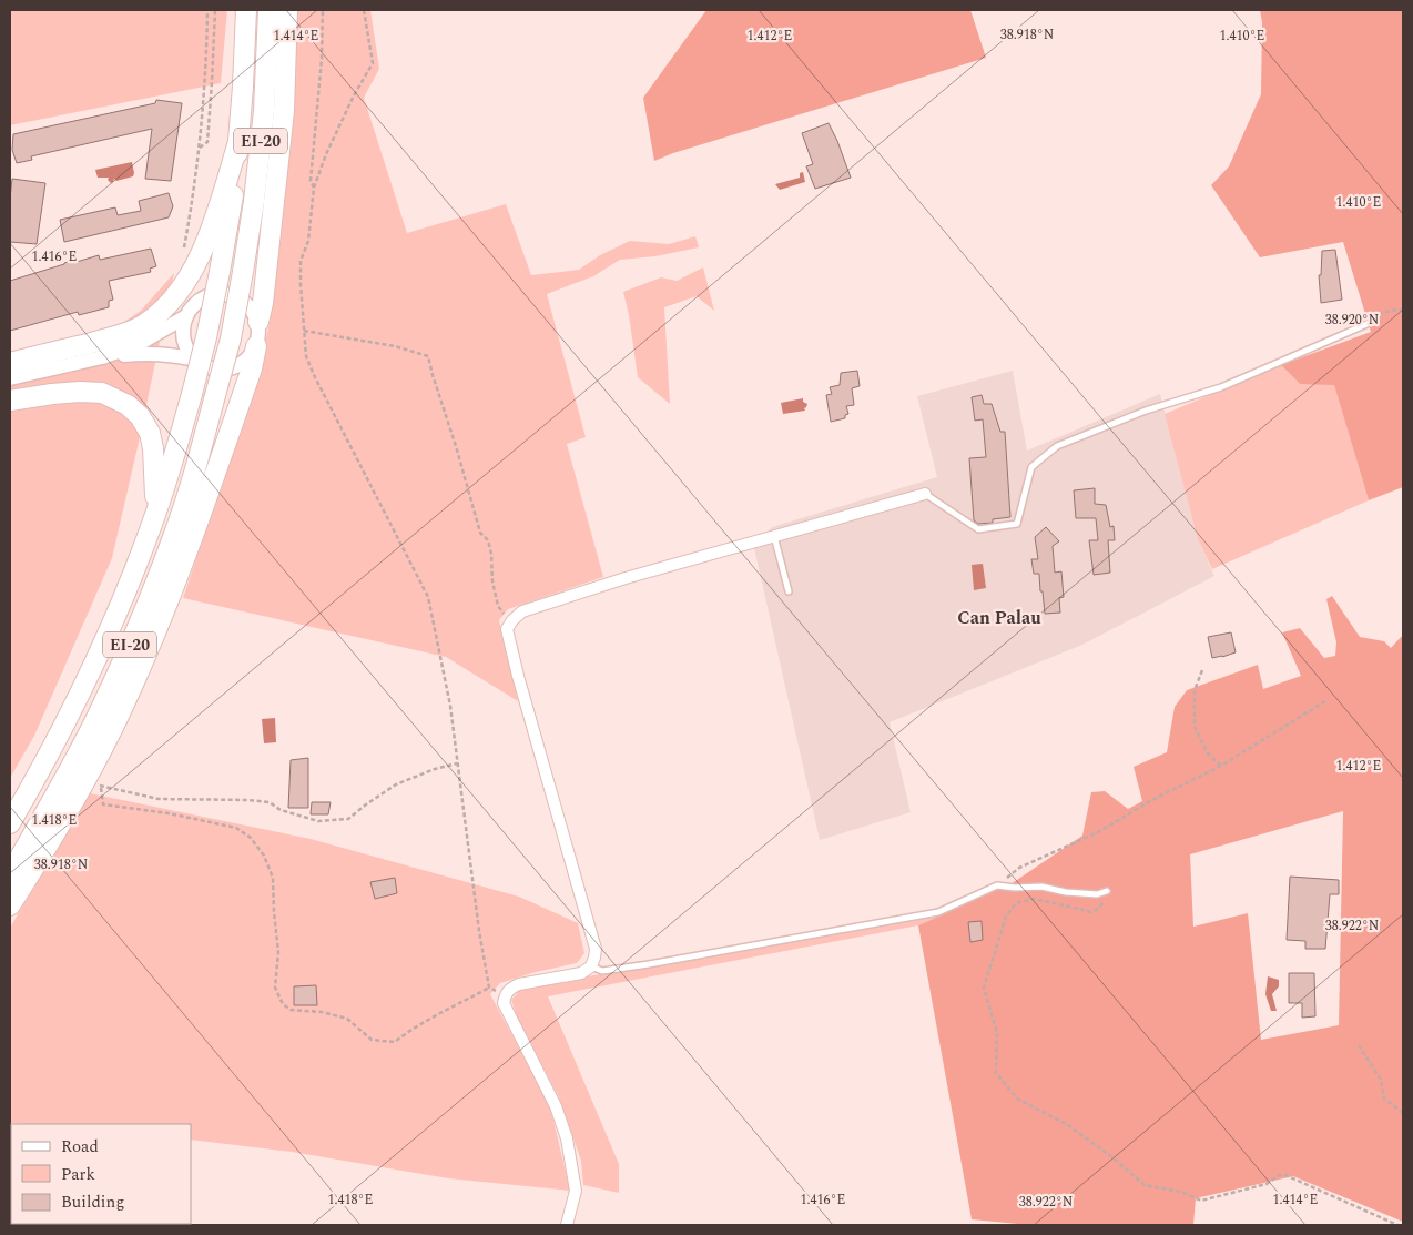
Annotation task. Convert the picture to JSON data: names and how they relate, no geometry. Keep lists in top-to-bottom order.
{
  "streets": {
    "highway": ["EI-20"]
  },
  "districts": ["Can Palau"],
  "legend": ["Road", "Park", "Building"],
  "coordinates": [
    "38.918°N",
    "1.414°E",
    "1.412°E",
    "1.410°E",
    "1.416°E",
    "38.920°N",
    "1.418°E",
    "38.922°N"
  ]
}
